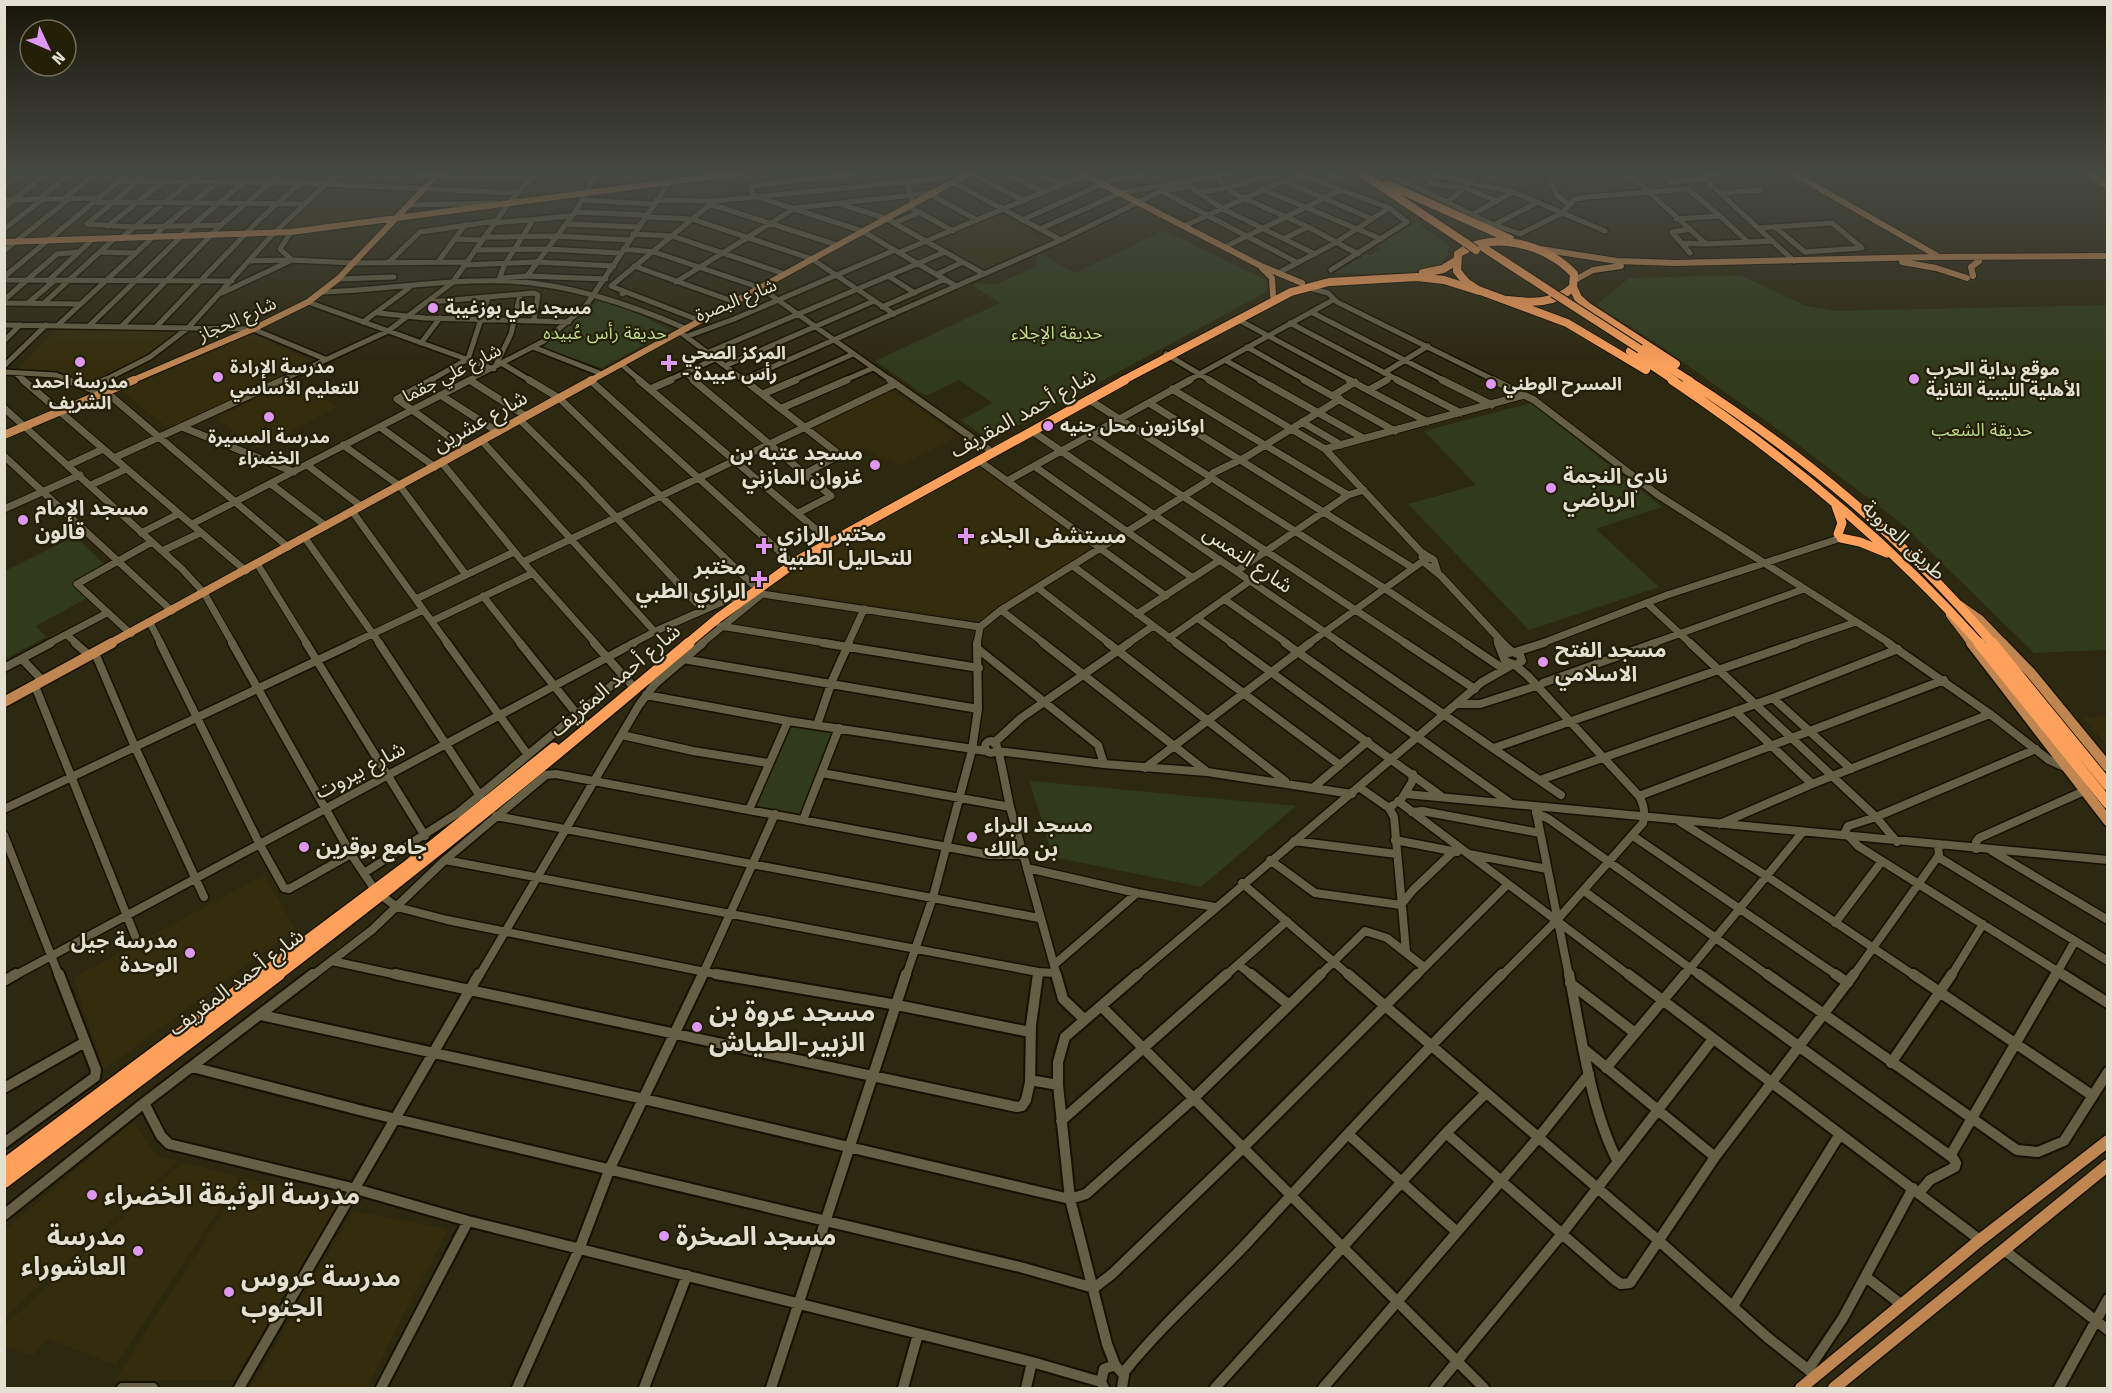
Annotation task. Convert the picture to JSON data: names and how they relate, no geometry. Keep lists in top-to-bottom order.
{
  "streets": {
    "highway": ["شارع أحمد المقريف", "طريق العروبة"],
    "main road": ["شارع الحجاز", "شارع عشرين"],
    "street": [
      "شارع البصرة",
      "شارع علي جقما",
      "شارع النمس",
      "شارع بيروت"
    ]
  },
  "crossings": [
    ["شارع البصرة", "شارع عشرين"],
    ["شارع أحمد المقريف", "شارع النمس"],
    ["شارع أحمد المقريف", "شارع بيروت"]
  ],
  "parks": ["حديقة رأس عُبيده", "حديقة الإجلاء", "حديقة الشعب"],
  "places": {
    "other": [
      "مسجد علي بوزغيبة",
      "مدرسة احمد الشريف",
      "مدرسة الإرادة للتعليم الأساسي",
      "موقع بداية الحرب الأهلية الليبية الثانية",
      "المسرح الوطني",
      "مدرسة المسيرة الخضراء",
      "اوكازيون محل جنيه",
      "مسجد عتبه بن غزوان المازني",
      "نادي النجمة الرياضي",
      "مسجد الإمام قالون",
      "مسجد الفتح الاسلامي",
      "مسجد البراء بن مالك",
      "جامع بوقرين",
      "مدرسة جيل الوحدة",
      "مسجد عروة بن الزبير-الطياش",
      "مدرسة الوثيقة الخضراء",
      "مسجد الصخرة",
      "مدرسة العاشوراء",
      "مدرسة عروس الجنوب"
    ],
    "health": [
      "المركز الصحي - رأس عبيدة",
      "مستشفى الجلاء",
      "مختبر الرازي للتحاليل الطبية",
      "مختبر الرازي الطبي"
    ]
  },
  "north": "bottom right"
}
